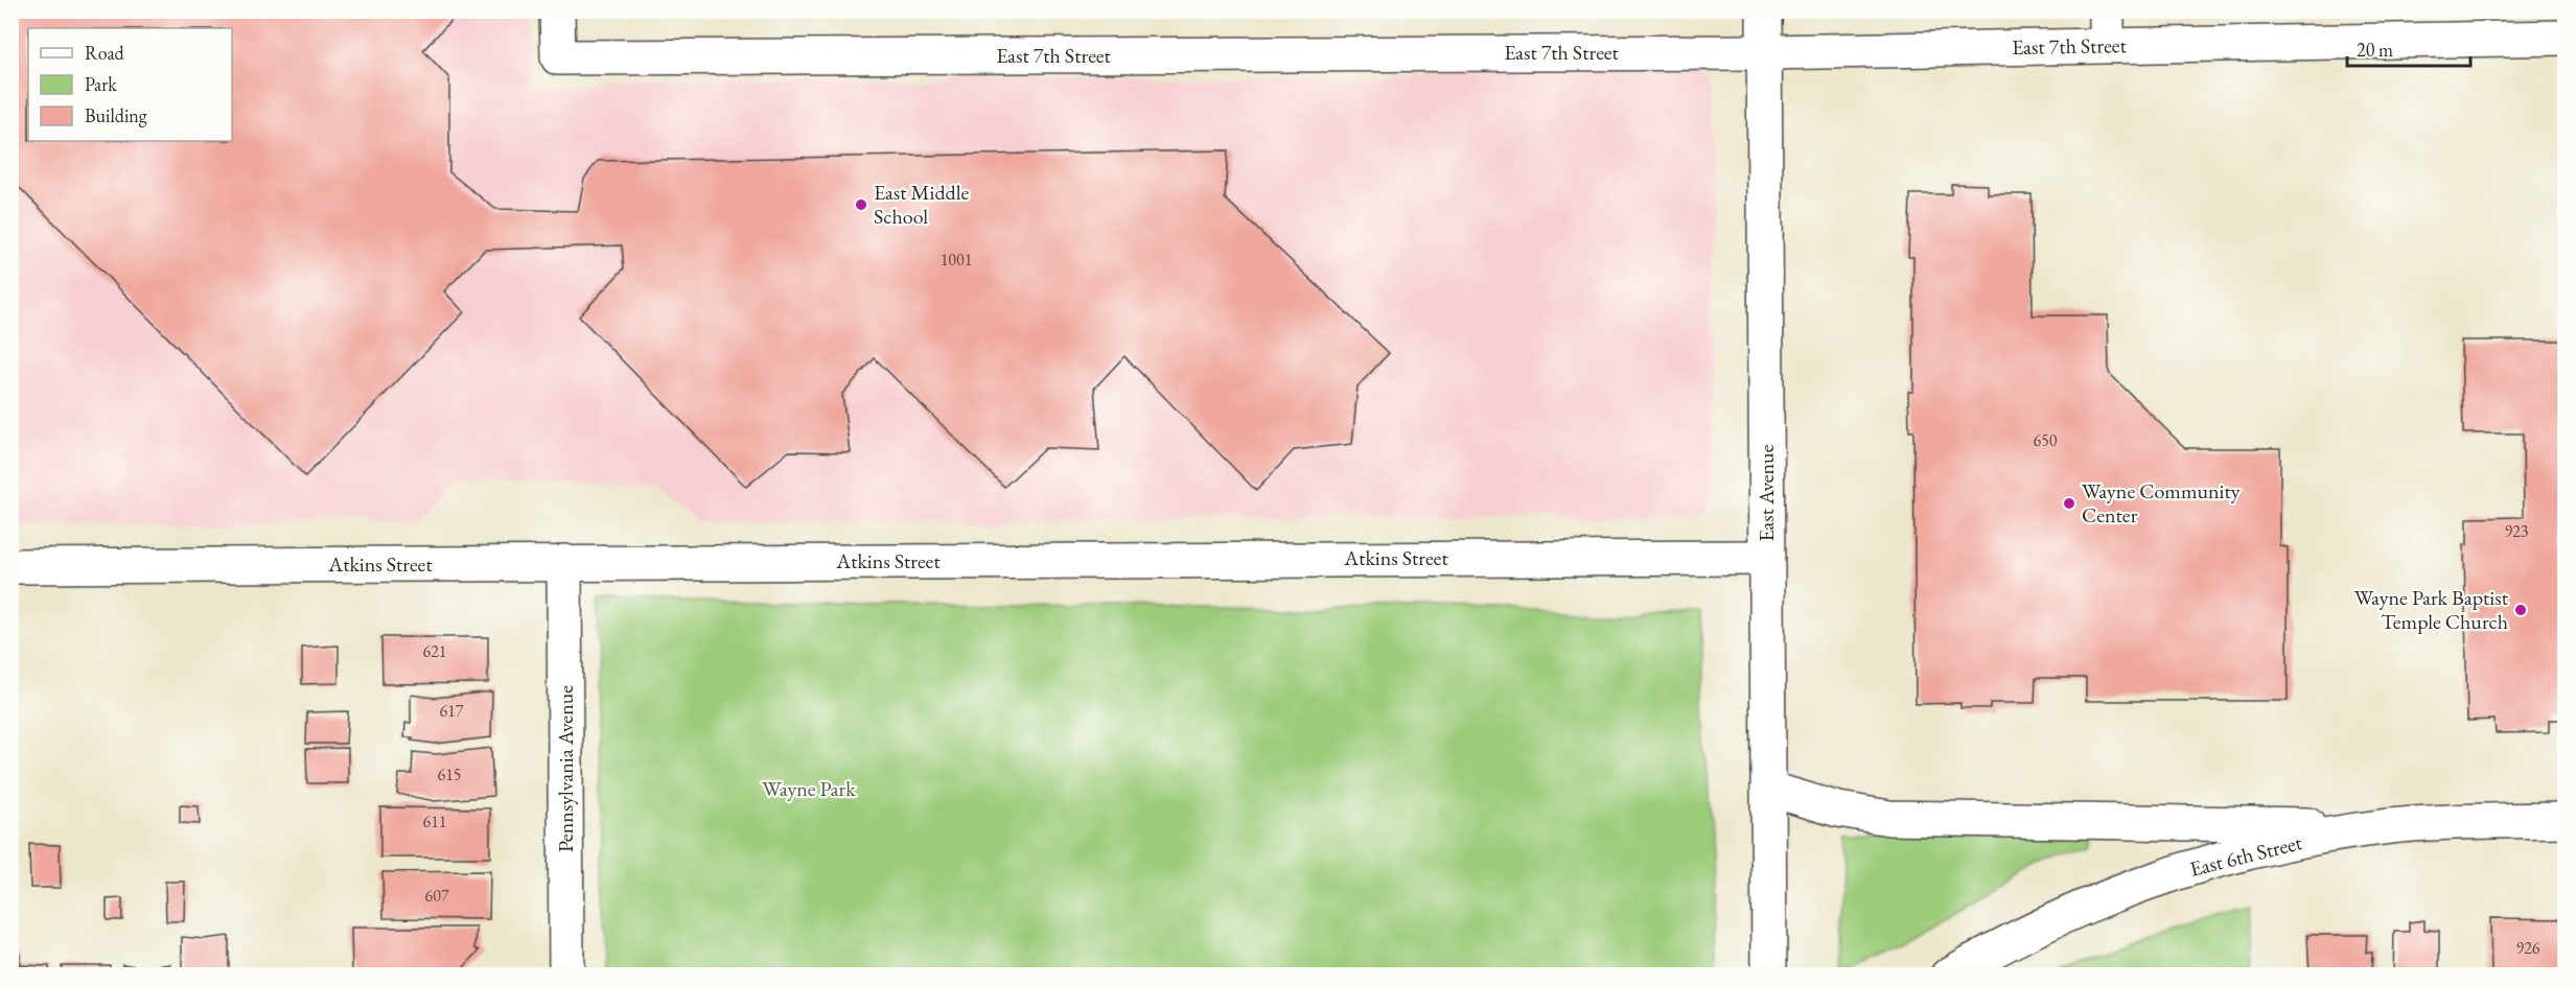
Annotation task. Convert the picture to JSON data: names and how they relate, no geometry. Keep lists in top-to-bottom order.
{
  "streets": {
    "street": [
      "East 7th Street",
      "East Avenue",
      "Atkins Street",
      "Pennsylvania Avenue",
      "East 6th Street"
    ]
  },
  "crossings": [
    ["East 7th Street", "East Avenue"],
    ["East Avenue", "Atkins Street"],
    ["Atkins Street", "Pennsylvania Avenue"]
  ],
  "parks": ["Wayne Park"],
  "places": ["East Middle School", "Wayne Community Center", "Wayne Park Baptist Temple Church"],
  "house_numbers": [
    "1001",
    "650",
    "923",
    "621",
    "617",
    "615",
    "611",
    "607",
    "926"
  ],
  "legend": ["Road", "Park", "Building"],
  "scale_bar": "20 m"
}
